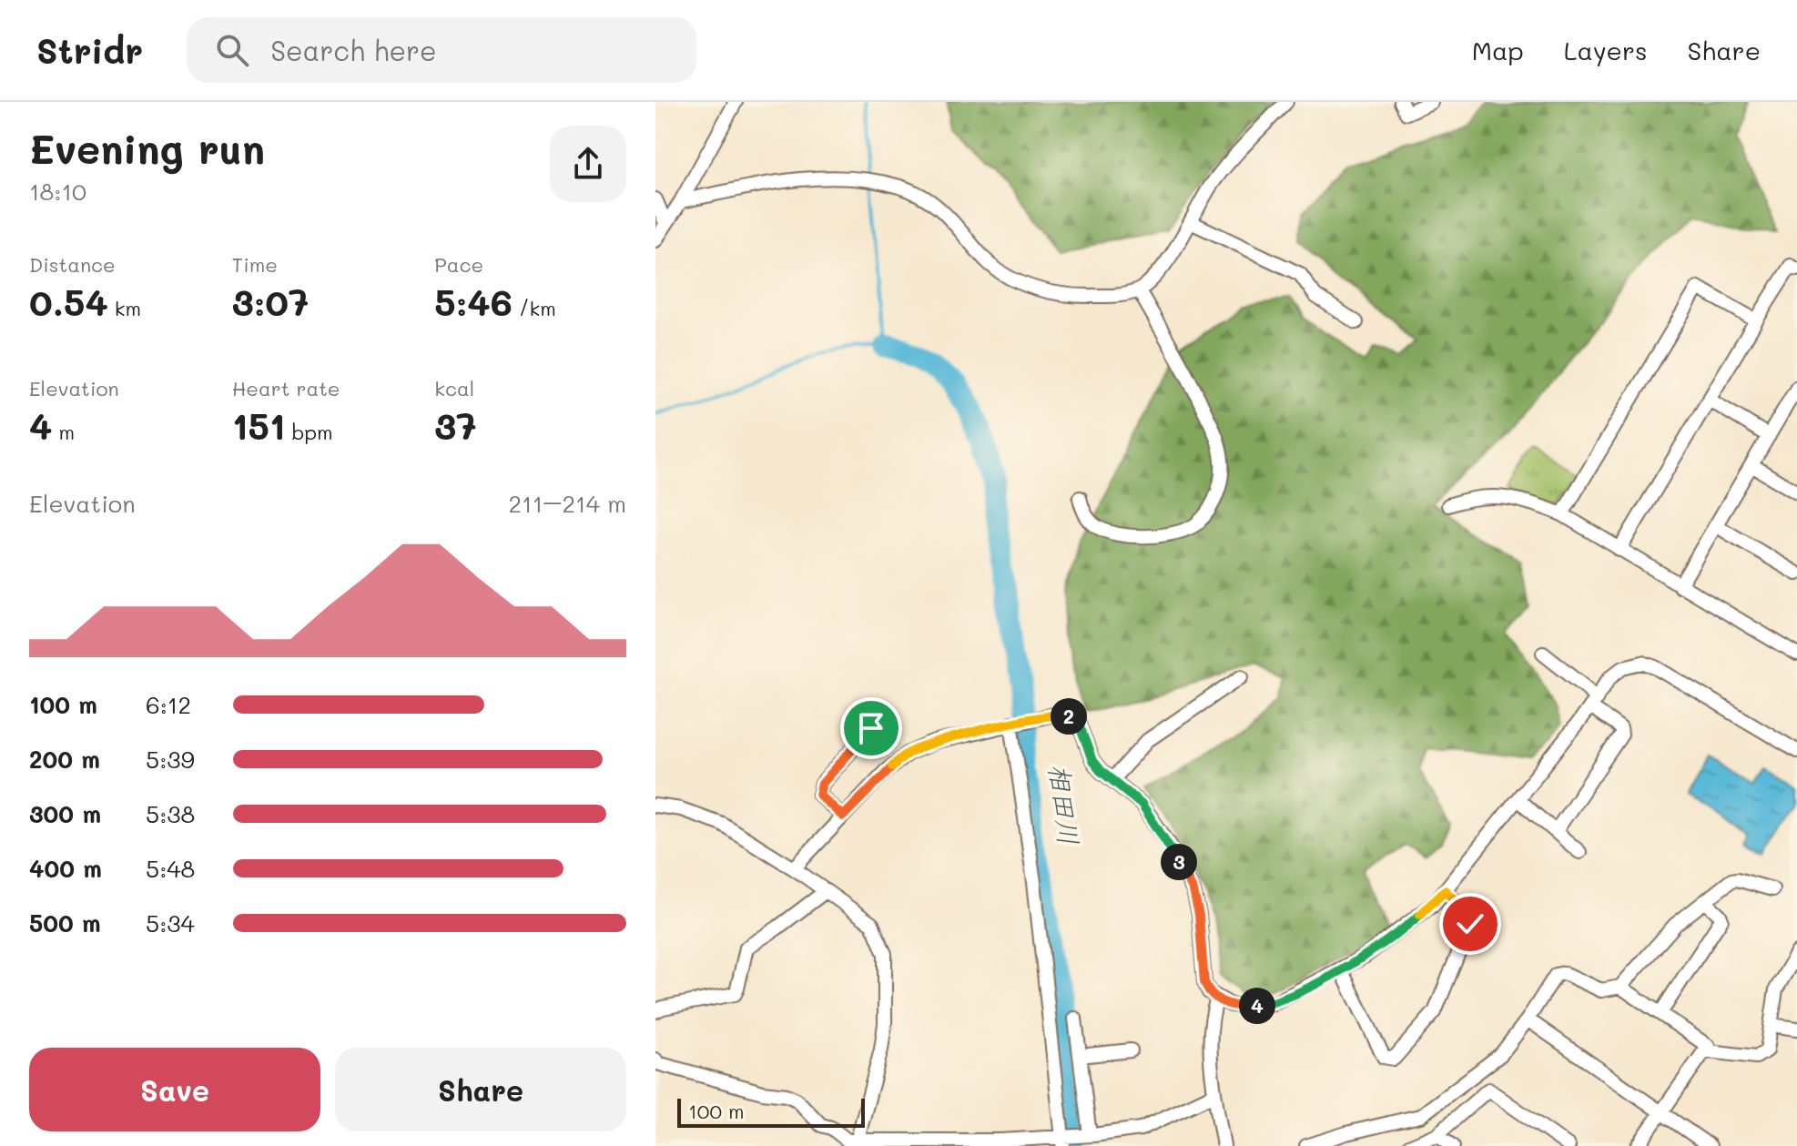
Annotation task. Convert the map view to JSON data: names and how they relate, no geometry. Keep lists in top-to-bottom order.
{
  "water": ["相田川"],
  "scale_bar": "100 m",
  "page": {
    "header": "Stridr",
    "search": "Search here",
    "nav": ["Map", "Layers", "Share"],
    "heading": ["Evening run", "18:10"],
    "stats": [
      ["Distance", "0.54 km"],
      ["Time", "3:07"],
      ["Pace", "5:46 /km"],
      ["Elevation", "4 m"],
      ["Heart rate", "151 bpm"],
      ["kcal", "37"]
    ],
    "chart": ["Elevation", "211–214 m"],
    "list": [
      {
        "name": "100 m",
        "note": "6:12"
      },
      {
        "name": "200 m",
        "note": "5:39"
      },
      {
        "name": "300 m",
        "note": "5:38"
      },
      {
        "name": "400 m",
        "note": "5:48"
      },
      {
        "name": "500 m",
        "note": "5:34"
      }
    ],
    "pins": ["2", "3", "4"],
    "buttons": ["Save", "Share"],
    "scale": "100 m"
  }
}
